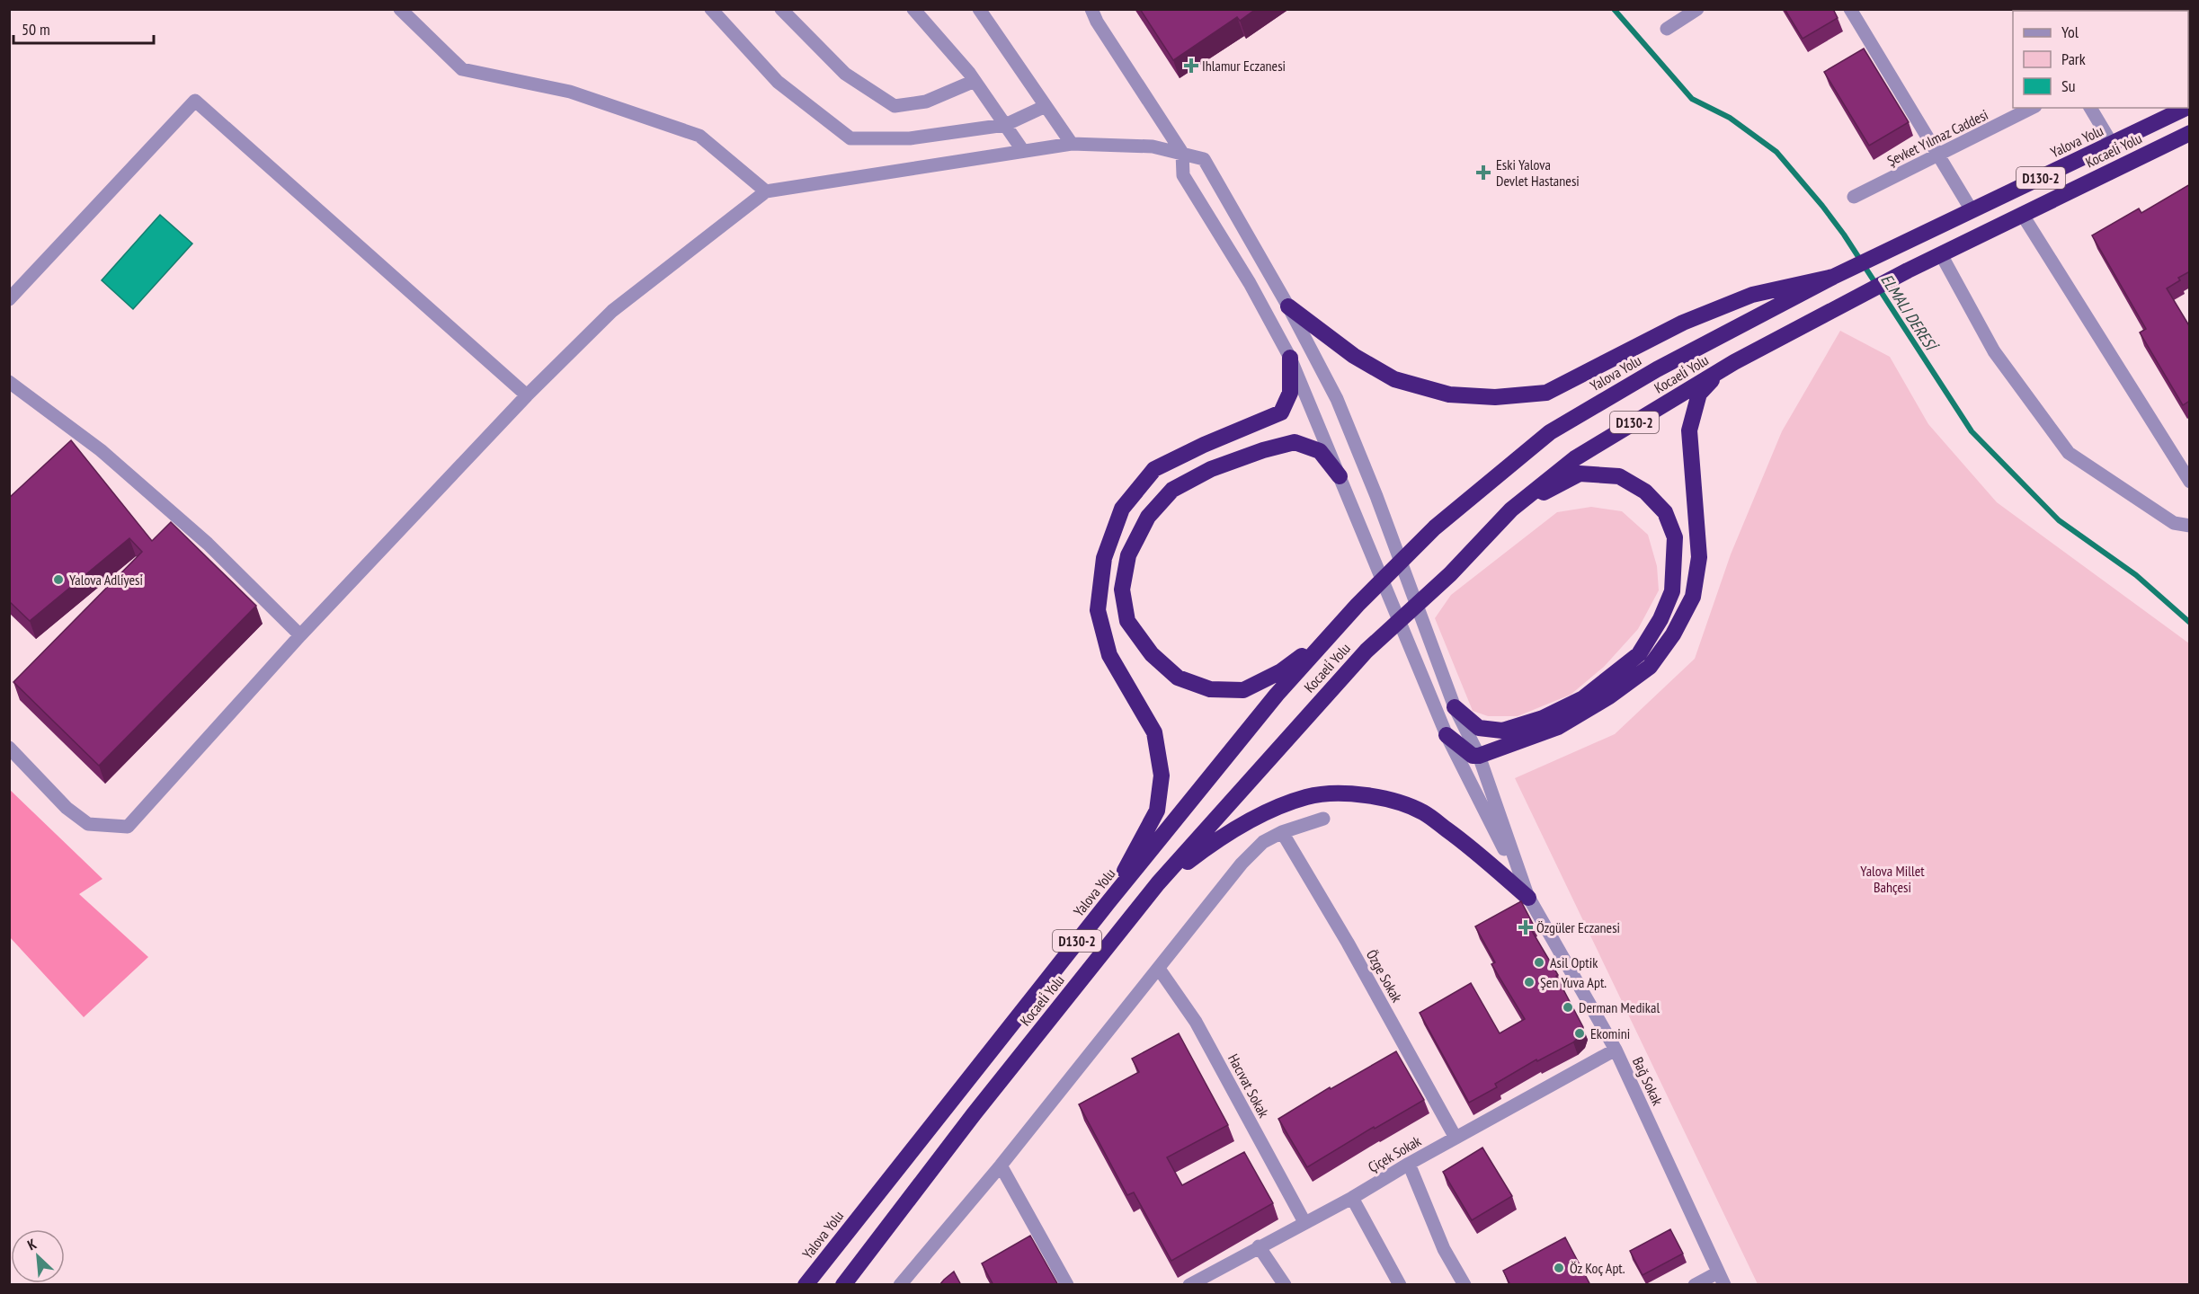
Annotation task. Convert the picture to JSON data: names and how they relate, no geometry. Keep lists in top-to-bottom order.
{
  "streets": {
    "highway": ["Yalova Yolu", "Kocaeli̇ Yolu", "D130-2"],
    "street": [
      "Şevket Yılmaz Caddesi",
      "Özge Sokak",
      "Bağ Sokak",
      "Hacıvat Sokak",
      "Çiçek Sokak"
    ]
  },
  "crossings": [
    ["Özge Sokak", "Çiçek Sokak"],
    ["Bağ Sokak", "Çiçek Sokak"],
    ["Hacıvat Sokak", "Çiçek Sokak"]
  ],
  "water": ["ELMALI DERESİ"],
  "parks": ["Yalova Millet Bahçesi"],
  "places": {
    "health": ["Ihlamur Eczanesi", "Eski Yalova Devlet Hastanesi", "Özgüler Eczanesi"],
    "other": [
      "Yalova Adliyesi",
      "Asil Optik",
      "Şen Yuva Apt.",
      "Derman Medikal",
      "Ekomini",
      "Öz Koç Apt."
    ]
  },
  "legend": ["Yol", "Park", "Su"],
  "scale_bar": "50 m",
  "north": "top left"
}
